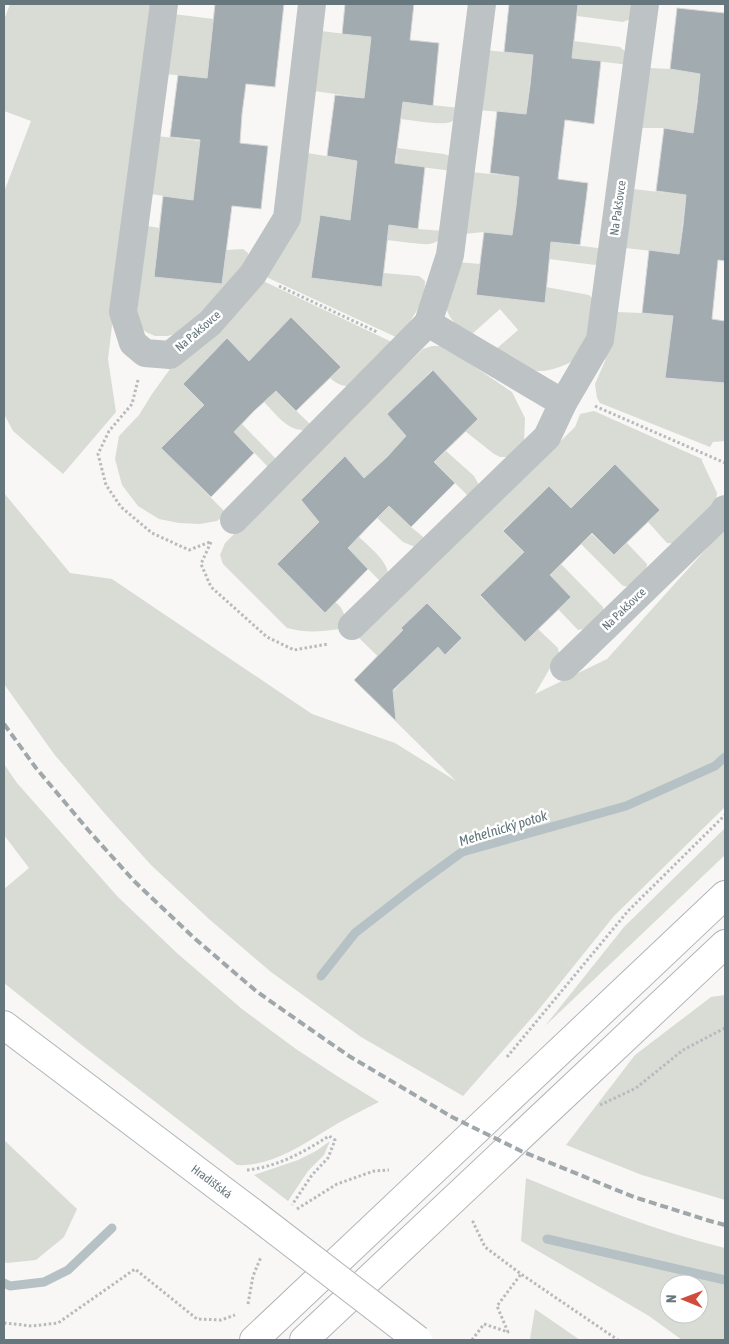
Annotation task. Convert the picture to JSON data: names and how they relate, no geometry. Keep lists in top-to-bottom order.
{
  "streets": {
    "main road": ["Hradišťská"],
    "street": ["Na Pakšovce"]
  },
  "water": ["Mehelnický potok"],
  "north": "left"
}
